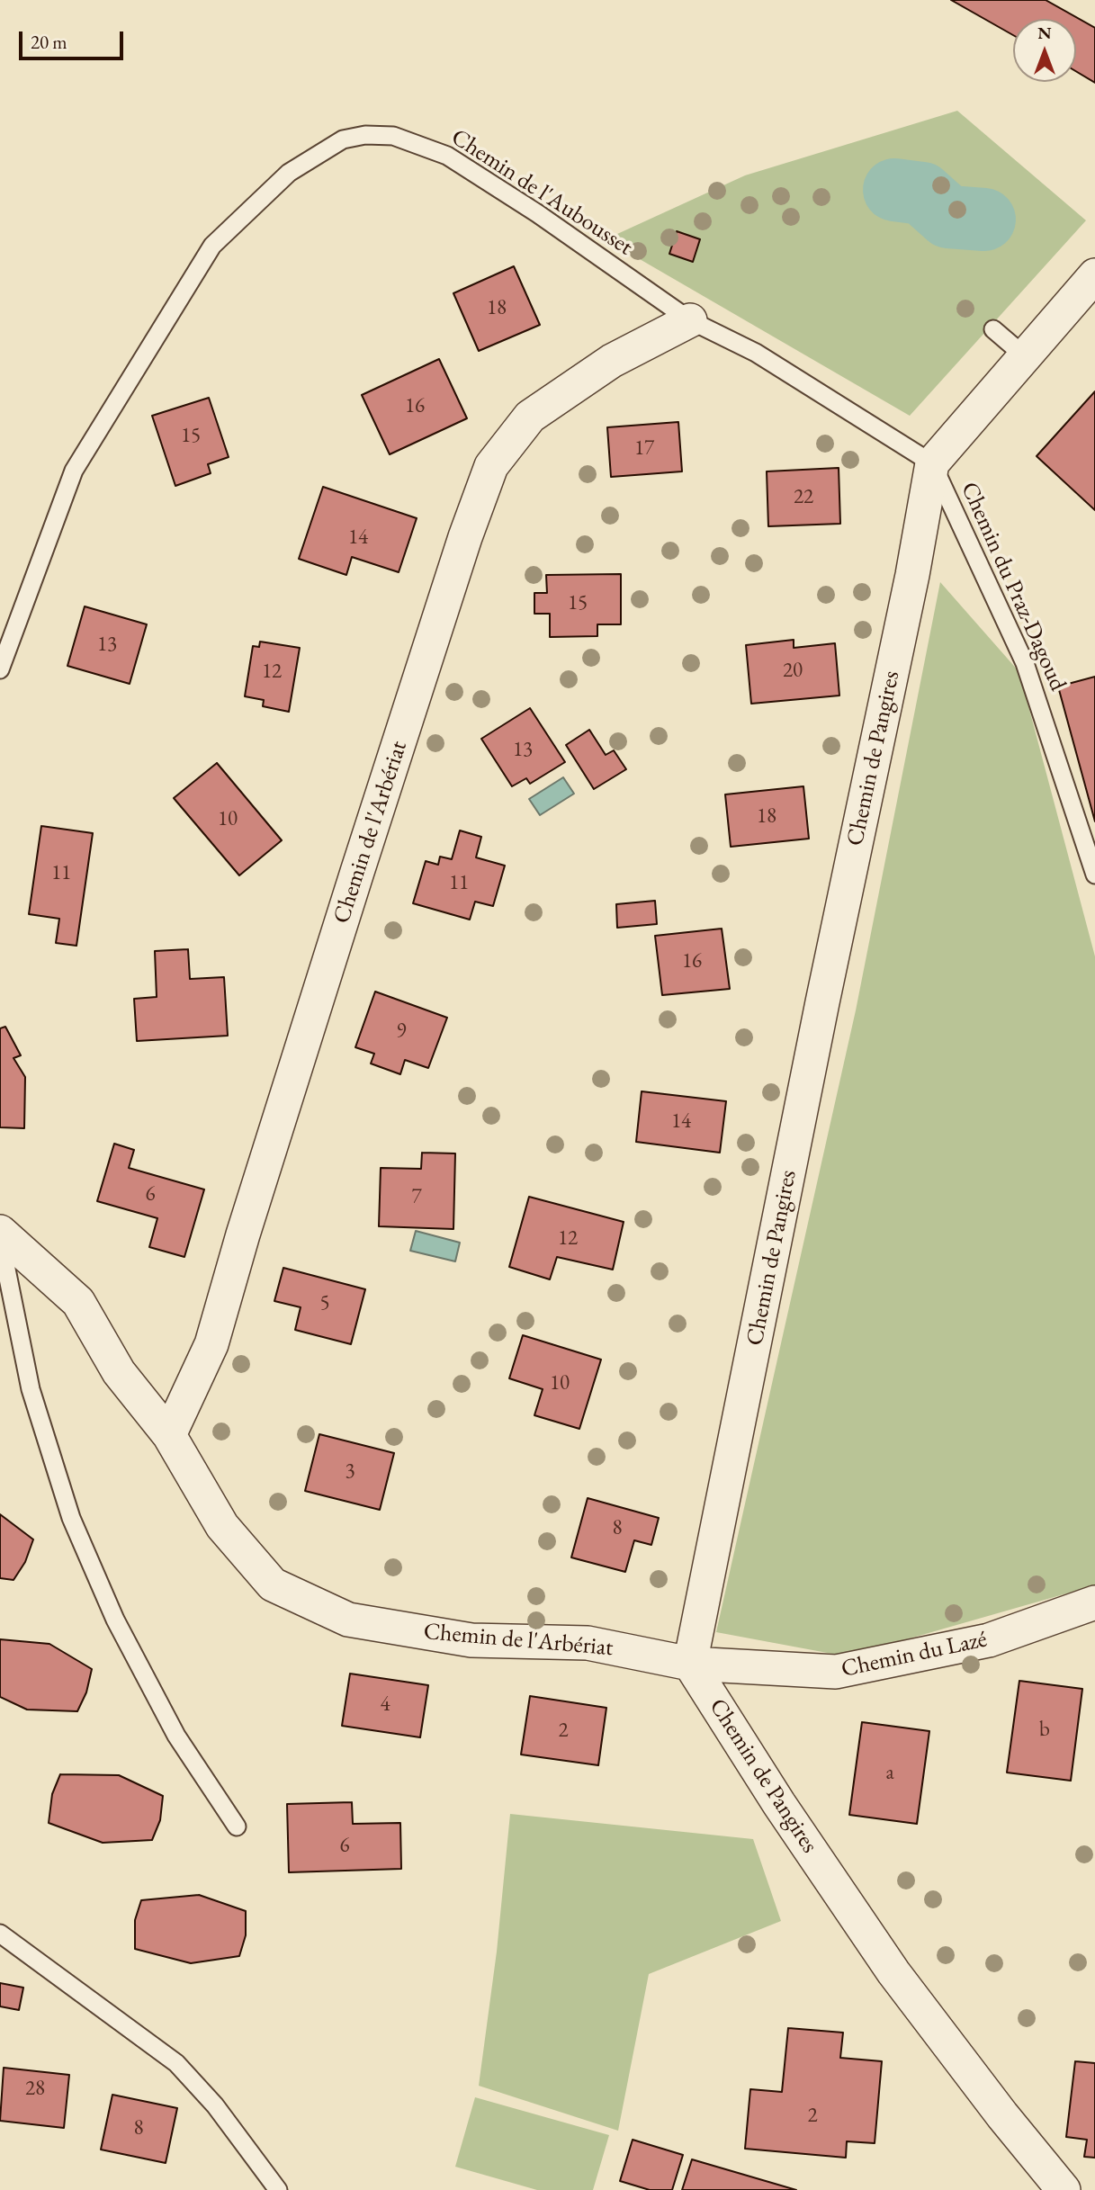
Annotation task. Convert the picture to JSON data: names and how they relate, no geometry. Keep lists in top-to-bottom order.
{
  "streets": {
    "street": ["Chemin de Pangires", "Chemin de l'Arbériat", "Chemin du Lazé"],
    "lane": ["Chemin de l'Aubousset", "Chemin du Praz-Dagoud"]
  },
  "crossings": [
    ["Chemin de l'Aubousset", "Chemin du Praz-Dagoud"],
    ["Chemin de l'Aubousset", "Chemin de Pangires"],
    ["Chemin de l'Aubousset", "Chemin de l'Arbériat"],
    ["Chemin du Praz-Dagoud", "Chemin de Pangires"],
    ["Chemin de Pangires", "Chemin de l'Arbériat"],
    ["Chemin de Pangires", "Chemin du Lazé"],
    ["Chemin de l'Arbériat", "Chemin du Lazé"]
  ],
  "house_numbers": [
    "18",
    "16",
    "15",
    "17",
    "22",
    "14",
    "15",
    "13",
    "20",
    "12",
    "13",
    "18",
    "10",
    "11",
    "11",
    "16",
    "9",
    "14",
    "6",
    "7",
    "12",
    "5",
    "10",
    "3",
    "8",
    "4",
    "b",
    "2",
    "a",
    "6",
    "28",
    "2",
    "8"
  ],
  "scale_bar": "20 m",
  "north": "top"
}
